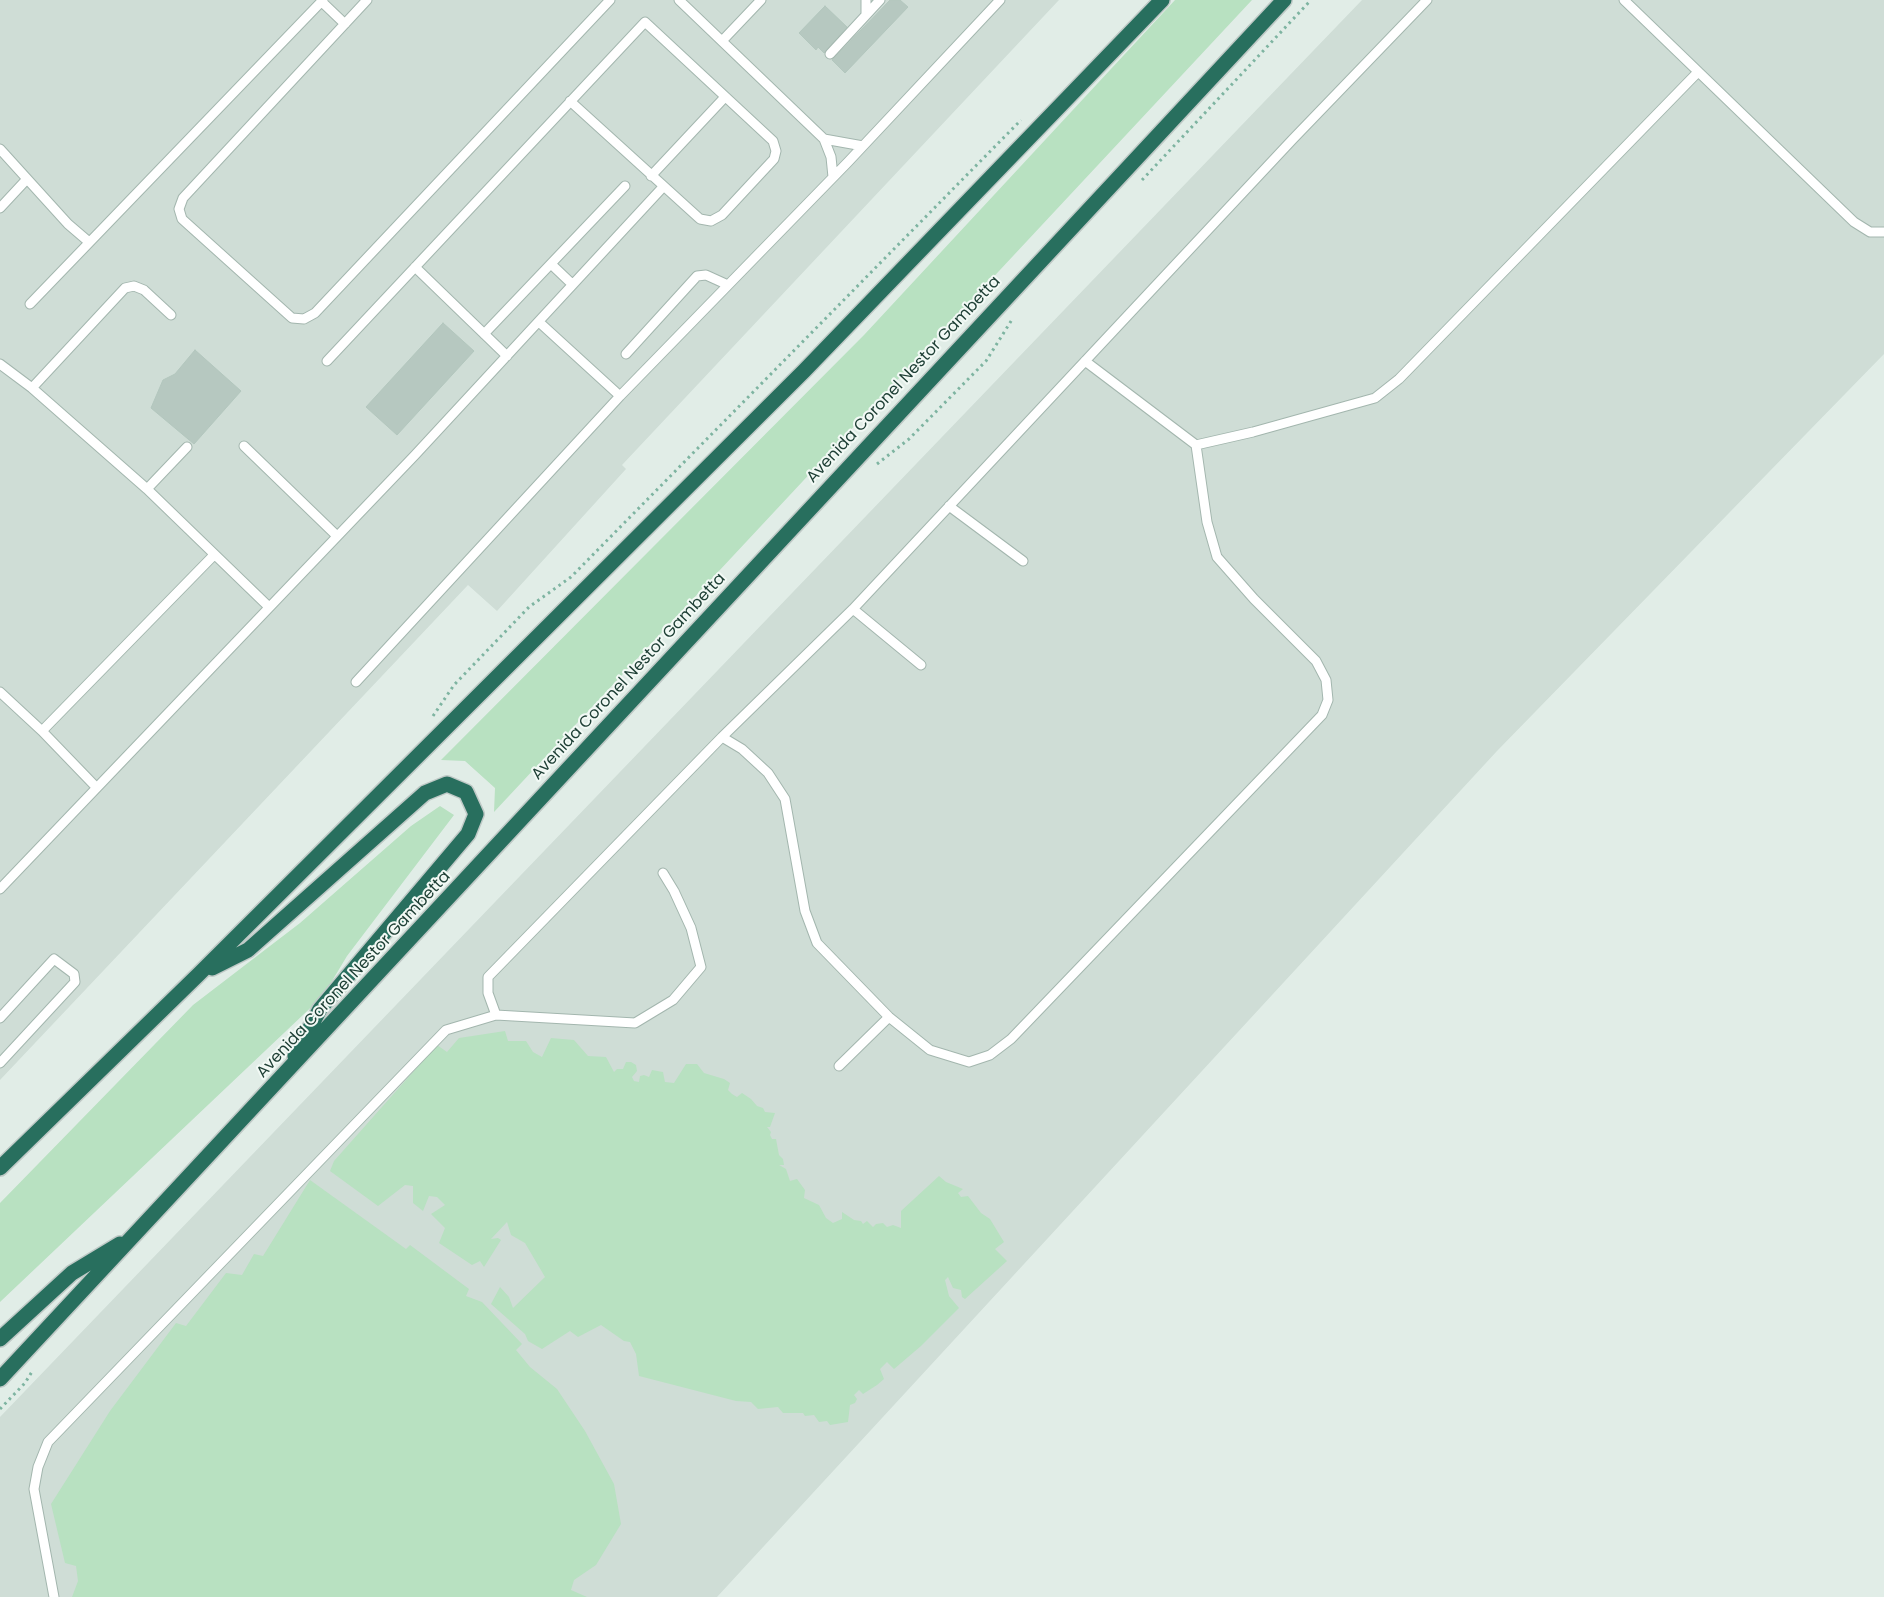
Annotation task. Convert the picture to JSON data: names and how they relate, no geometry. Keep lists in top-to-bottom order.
{
  "streets": {
    "highway": ["Avenida Coronel Nestor Gambetta"]
  }
}
